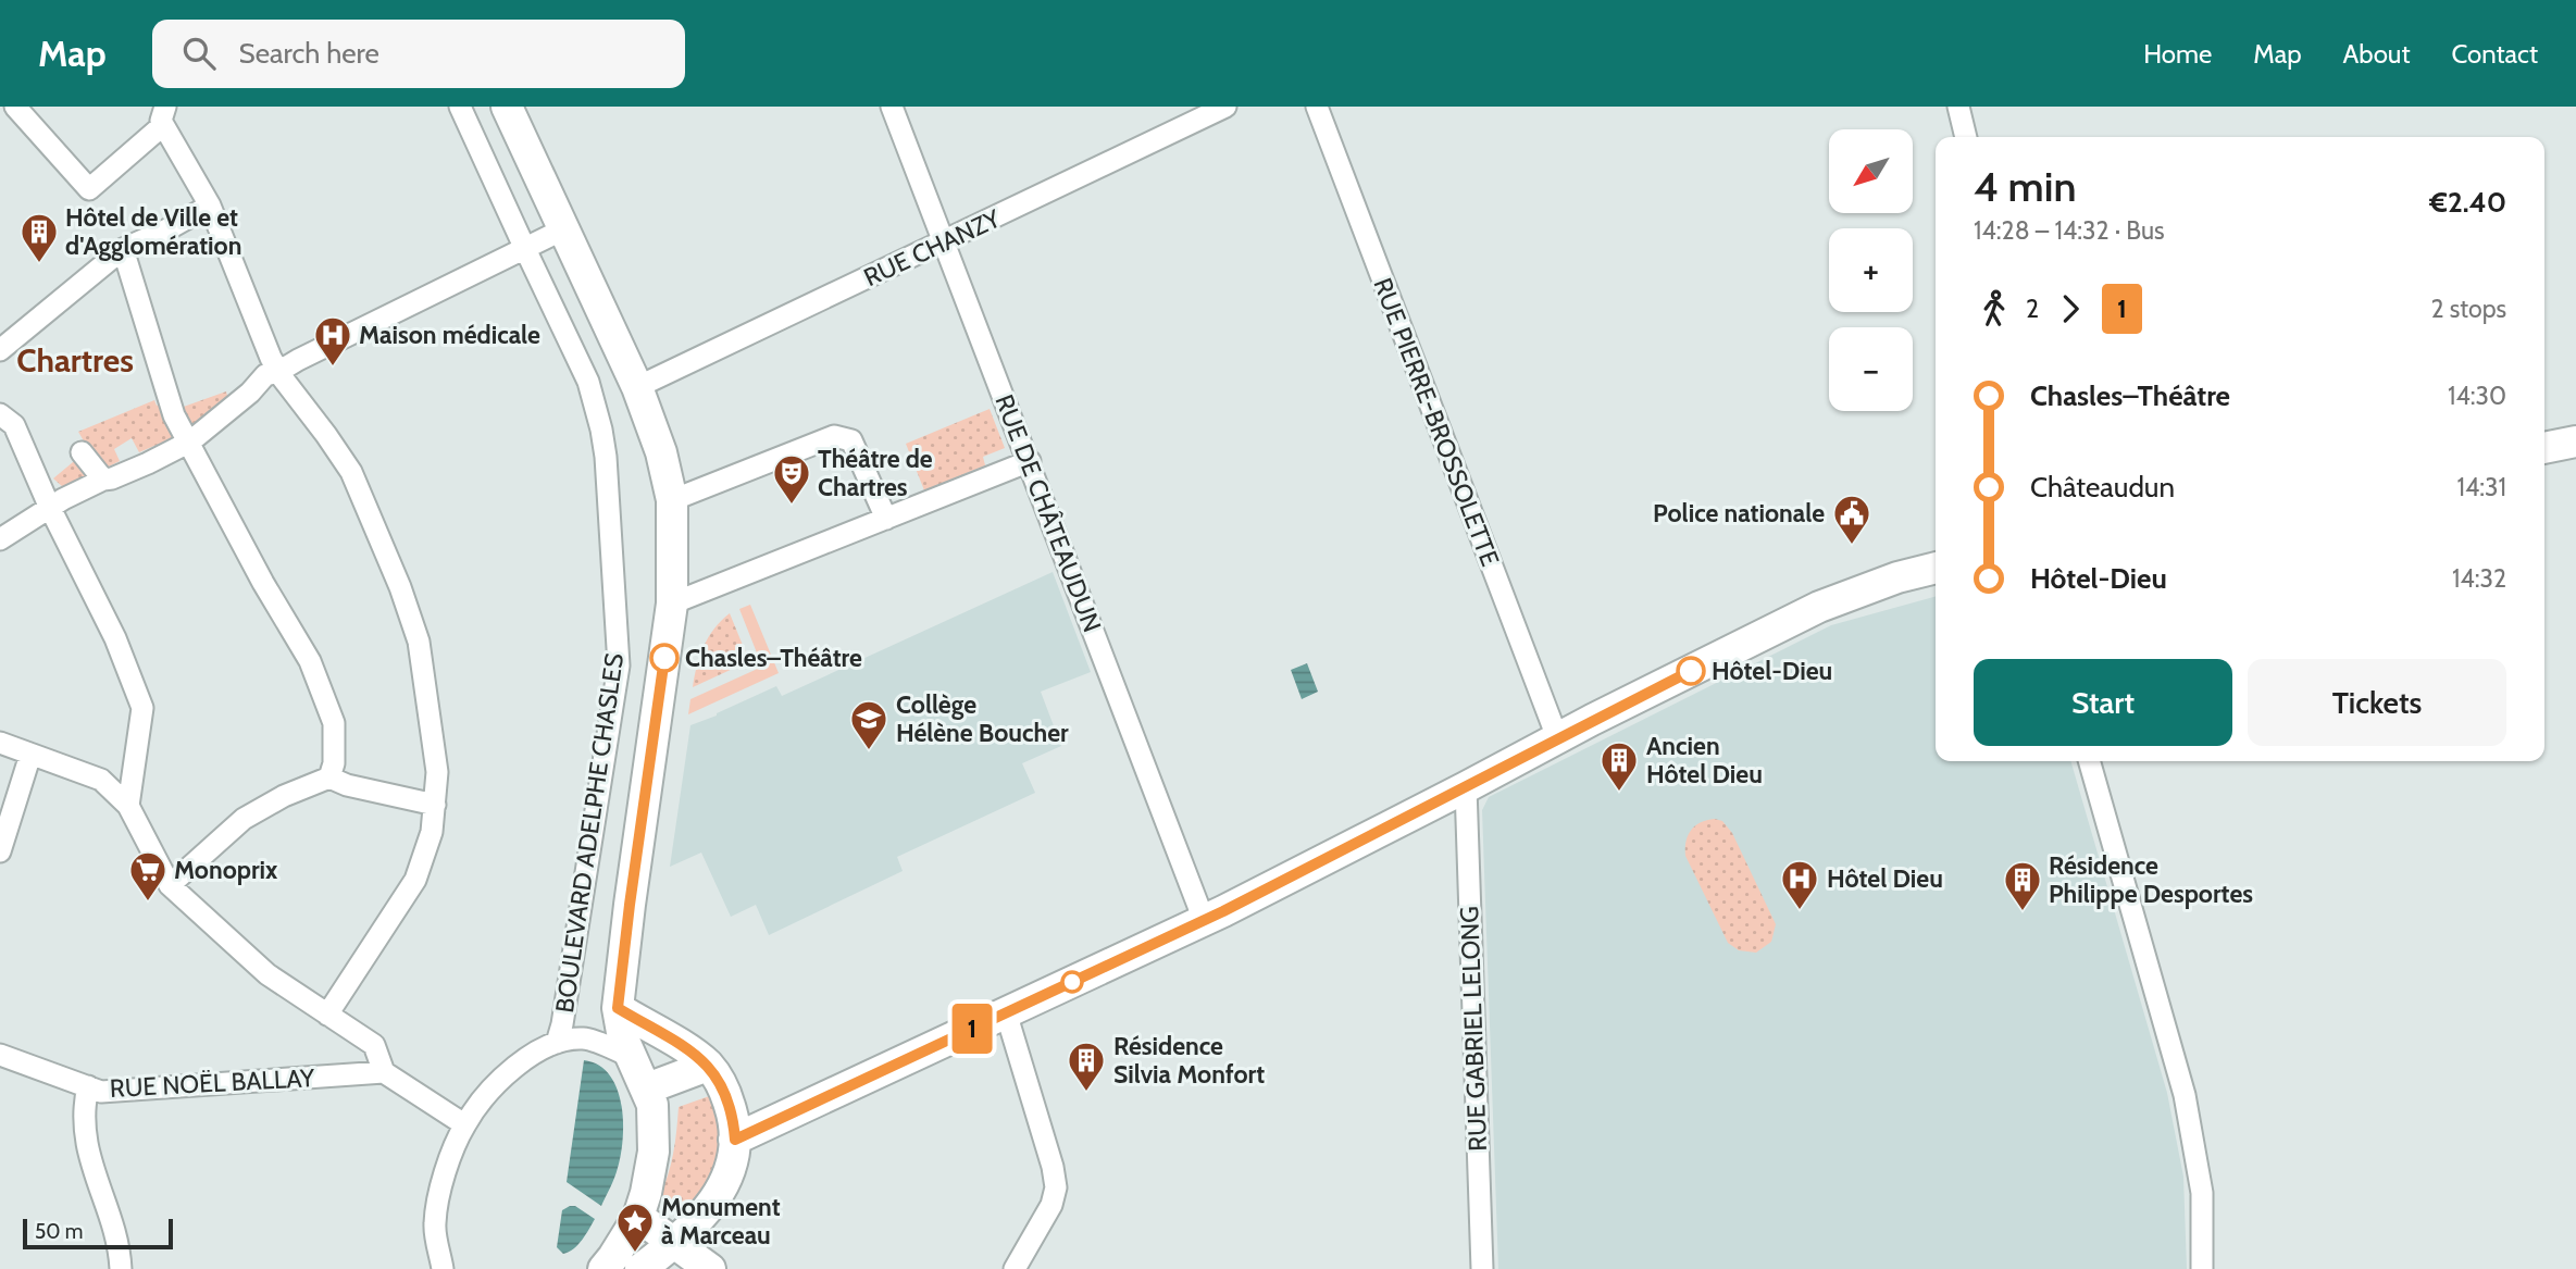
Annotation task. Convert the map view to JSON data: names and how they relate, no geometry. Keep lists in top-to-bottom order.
{
  "streets": {
    "main road": ["BOULEVARD ADELPHE CHASLES"],
    "street": [
      "RUE CHANZY",
      "RUE PIERRE-BROSSOLETTE",
      "RUE DE CHÂTEAUDUN",
      "RUE GABRIEL LELONG",
      "RUE NOËL BALLAY"
    ]
  },
  "crossings": [
    ["RUE CHANZY", "RUE DE CHÂTEAUDUN"],
    ["RUE CHANZY", "BOULEVARD ADELPHE CHASLES"]
  ],
  "districts": ["Chartres"],
  "places": {
    "building": [
      "Hôtel de Ville et d'Agglomération",
      "Ancien Hôtel Dieu",
      "Résidence Philippe Desportes",
      "Résidence Silvia Monfort"
    ],
    "hospital": ["Maison médicale", "Hôtel Dieu"],
    "theatre": ["Théâtre de Chartres"],
    "public building": ["Police nationale"],
    "other": ["Chasles–Théâtre", "Hôtel-Dieu"],
    "school or university": ["Collège Hélène Boucher"],
    "supermarket": ["Monoprix"],
    "place": ["Monument à Marceau"]
  },
  "lines": ["bus line 1"],
  "scale_bar": "50 m",
  "north": "bottom left",
  "page": {
    "header": "Map",
    "search": "Search here",
    "nav": [
      "Home",
      "Map",
      "About",
      "Contact"
    ],
    "on_map": "1",
    "map_buttons": ["+", "−"],
    "heading": ["4 min", "14:28 – 14:32 · Bus", "€2.40"],
    "legs": ["2", "1", "2 stops"],
    "list": [
      {
        "name": "Chasles–Théâtre",
        "value": "14:30"
      },
      {
        "name": "Châteaudun",
        "value": "14:31"
      },
      {
        "name": "Hôtel-Dieu",
        "value": "14:32"
      }
    ],
    "buttons": ["Start", "Tickets"],
    "scale": "50 m"
  }
}
